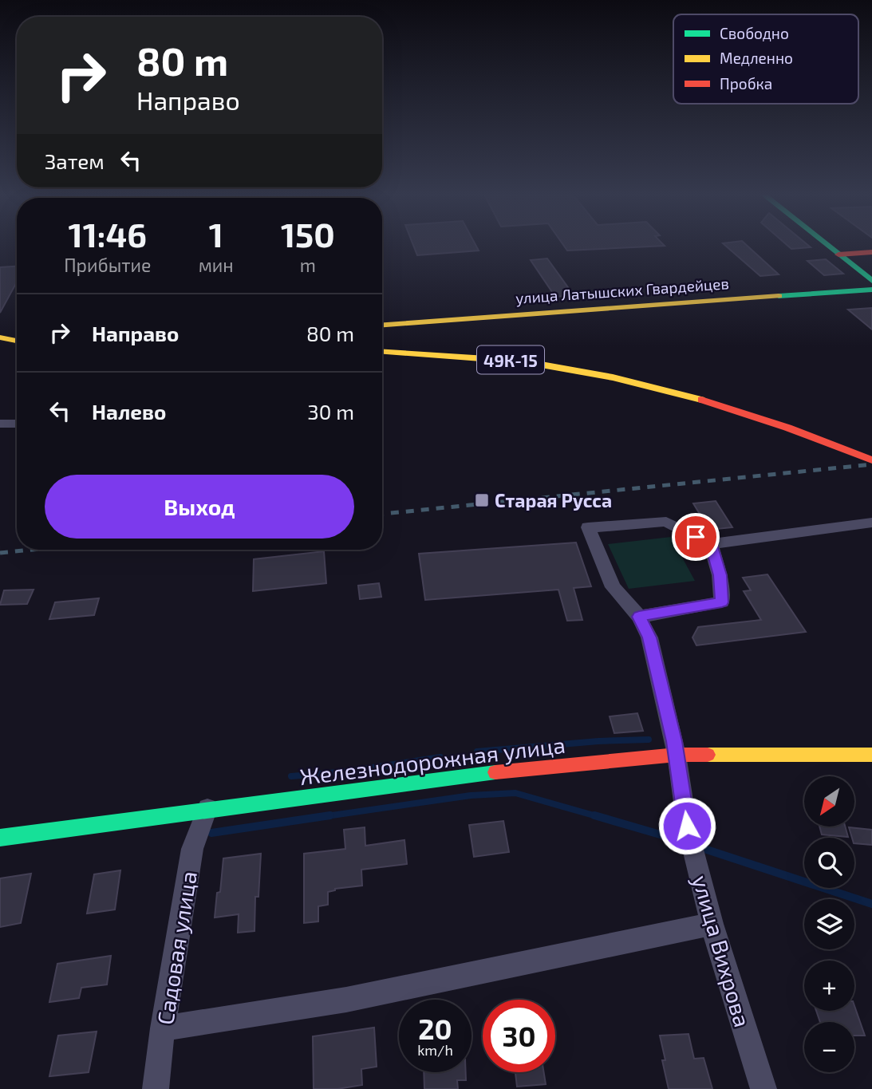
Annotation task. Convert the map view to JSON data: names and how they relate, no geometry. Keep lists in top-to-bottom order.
{
  "streets": {
    "main road": ["улица Латышских Гвардейцев", "49К-15", "Железнодорожная улица"],
    "street": ["Садовая улица", "улица Вихрова"]
  },
  "crossings": [
    ["Железнодорожная улица", "Садовая улица"],
    ["Железнодорожная улица", "улица Вихрова"]
  ],
  "places": {
    "transit": ["Старая Русса"]
  },
  "legend": ["Свободно", "Медленно", "Пробка"],
  "north": "bottom left",
  "page": {
    "turn": ["80 m", "Направо"],
    "then": "Затем",
    "eta": [
      "11:46",
      "Прибытие",
      "1",
      "мин",
      "150",
      "m"
    ],
    "list": [
      {
        "name": "Направо",
        "value": "80 m"
      },
      {
        "name": "Налево",
        "value": "30 m"
      }
    ],
    "buttons": "Выход",
    "map_buttons": ["+", "−"],
    "speed": "20 km/h",
    "limit": "30"
  }
}
